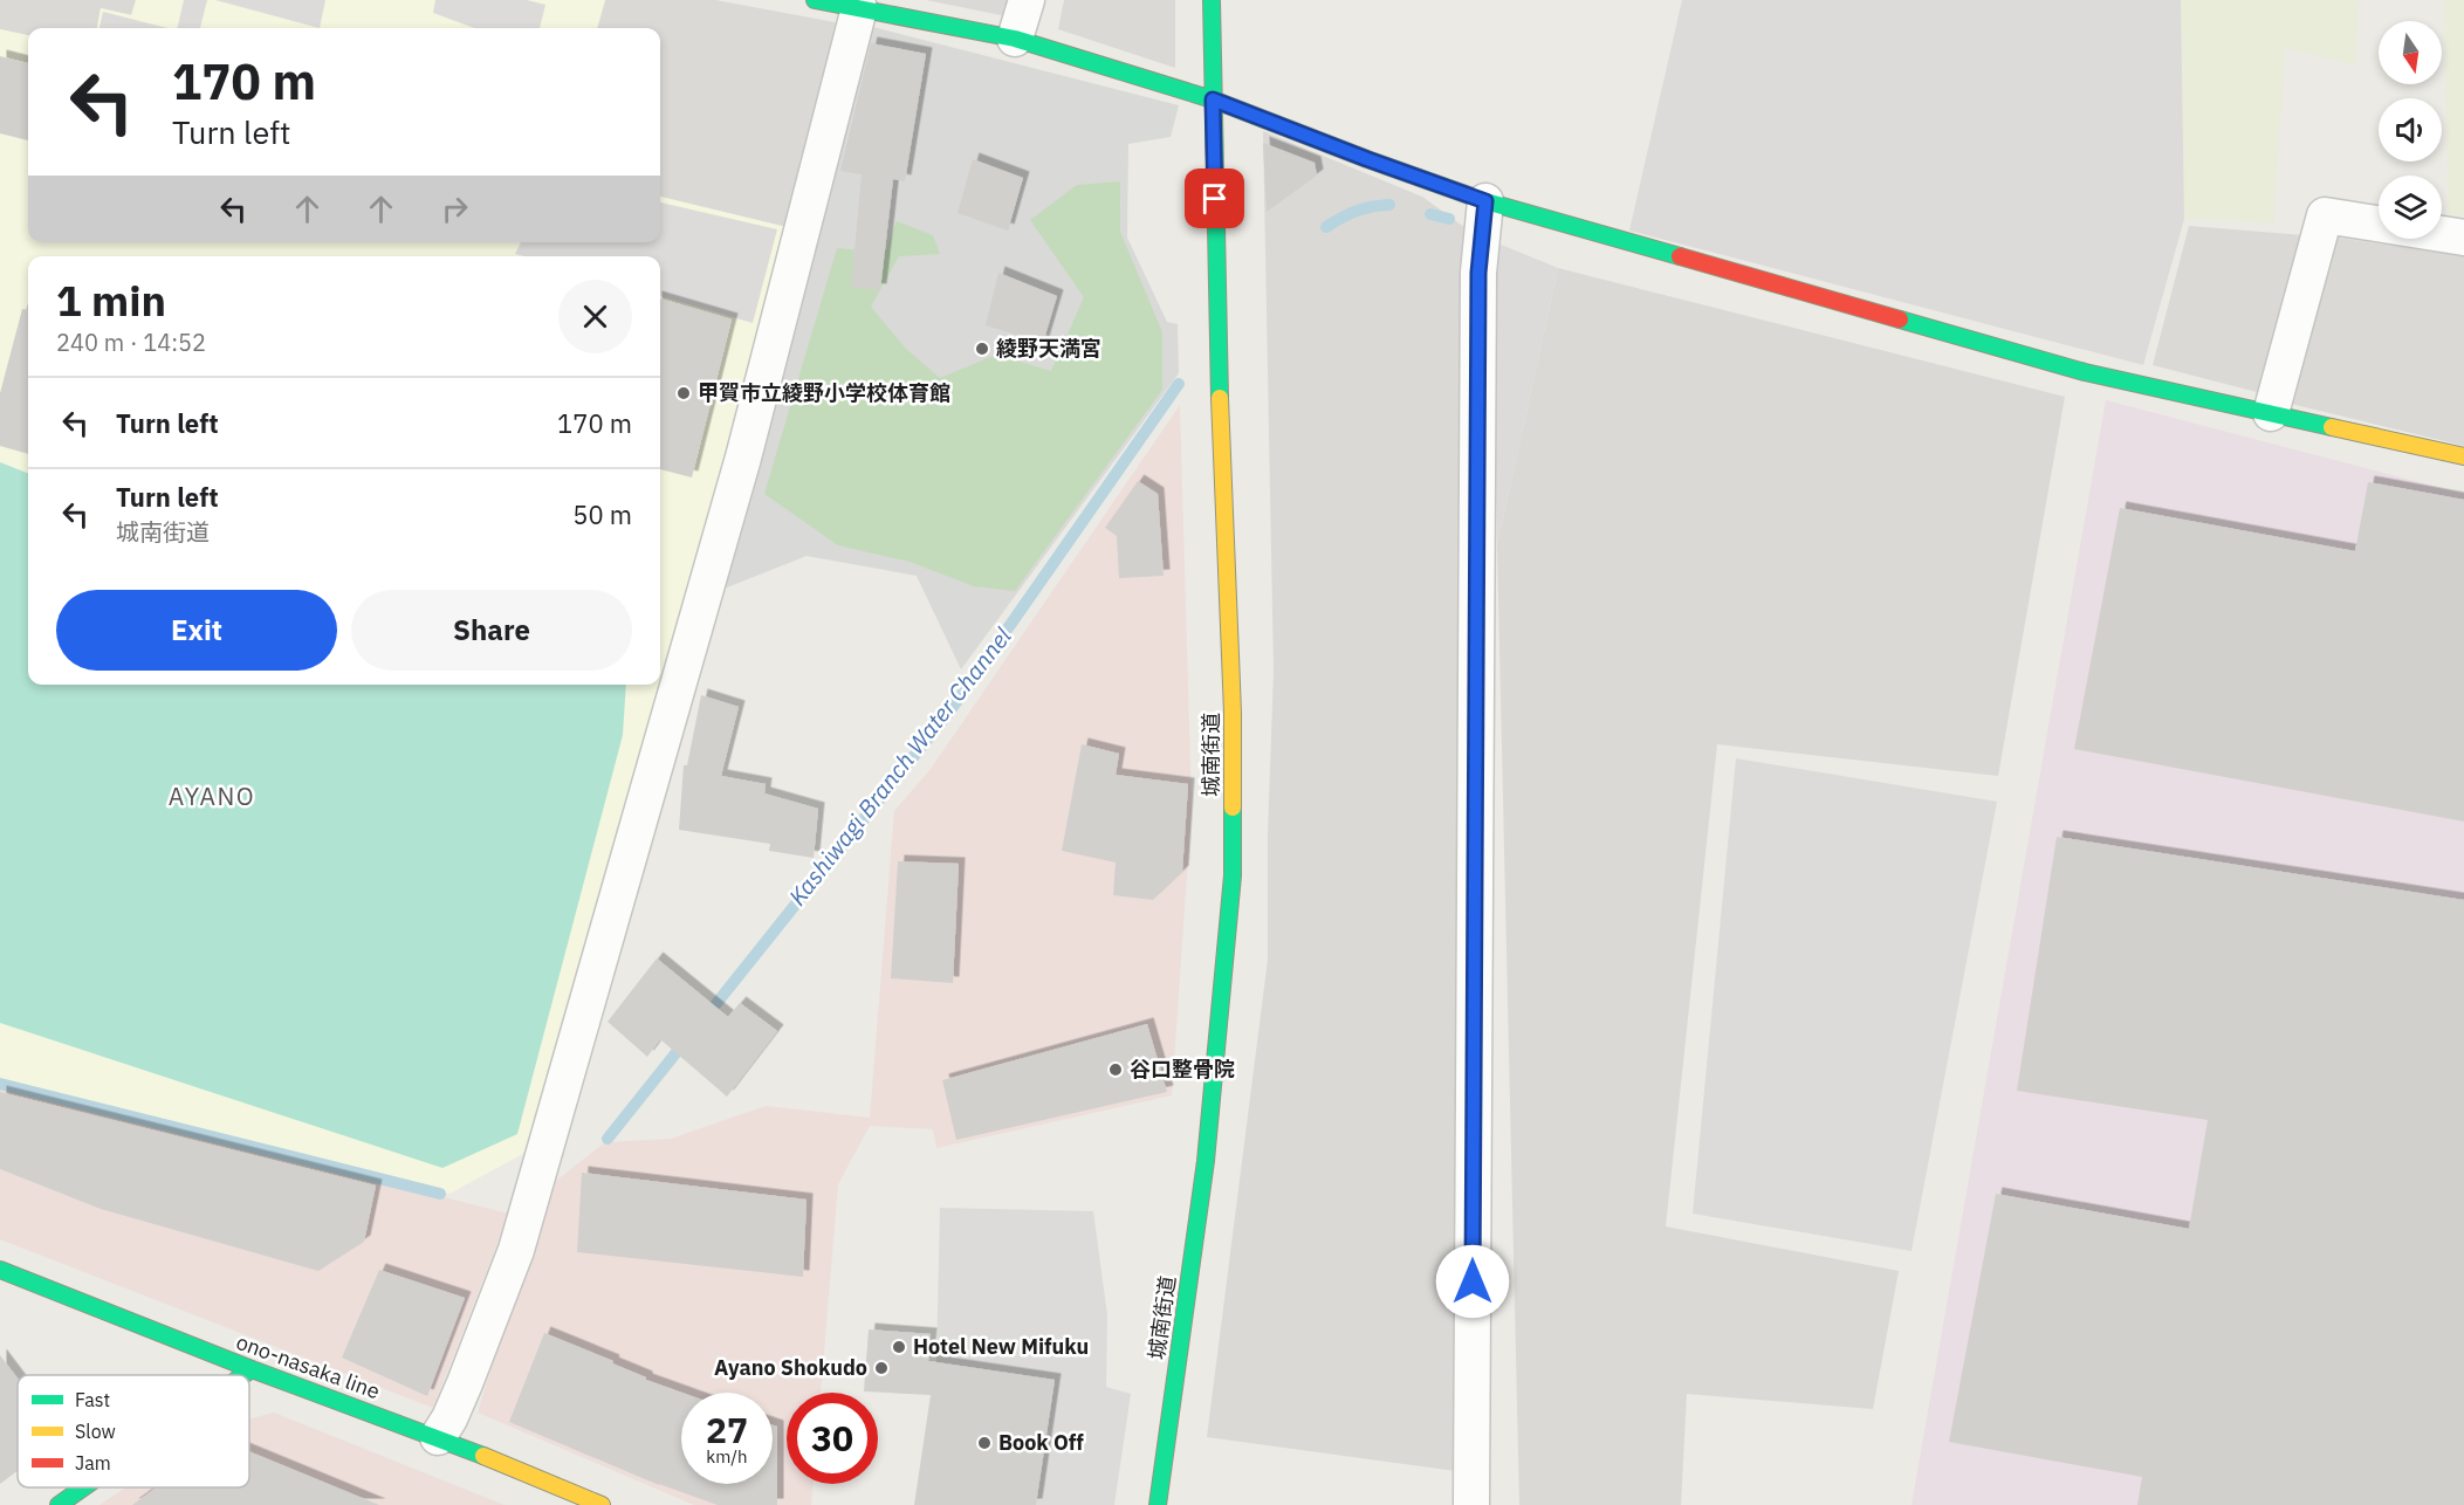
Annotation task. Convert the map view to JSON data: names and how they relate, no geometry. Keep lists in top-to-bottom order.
{
  "streets": {
    "street": ["城南街道", "ono-nasaka line"]
  },
  "districts": ["AYANO"],
  "water": ["Kashiwagi Branch Water Channel"],
  "places": [
    "綾野天満宮",
    "甲賀市立綾野小学校体育館",
    "谷口整骨院",
    "Hotel New Mifuku",
    "Ayano Shokudo",
    "Book Off"
  ],
  "legend": ["Fast", "Slow", "Jam"],
  "north": "bottom",
  "page": {
    "turn": ["170 m", "Turn left"],
    "heading": ["1 min", "240 m · 14:52"],
    "list": [
      {
        "name": "Turn left",
        "value": "170 m"
      },
      {
        "name": "Turn left",
        "note": "城南街道",
        "value": "50 m"
      }
    ],
    "buttons": ["Exit", "Share"],
    "speed": "27 km/h",
    "limit": "30"
  }
}
